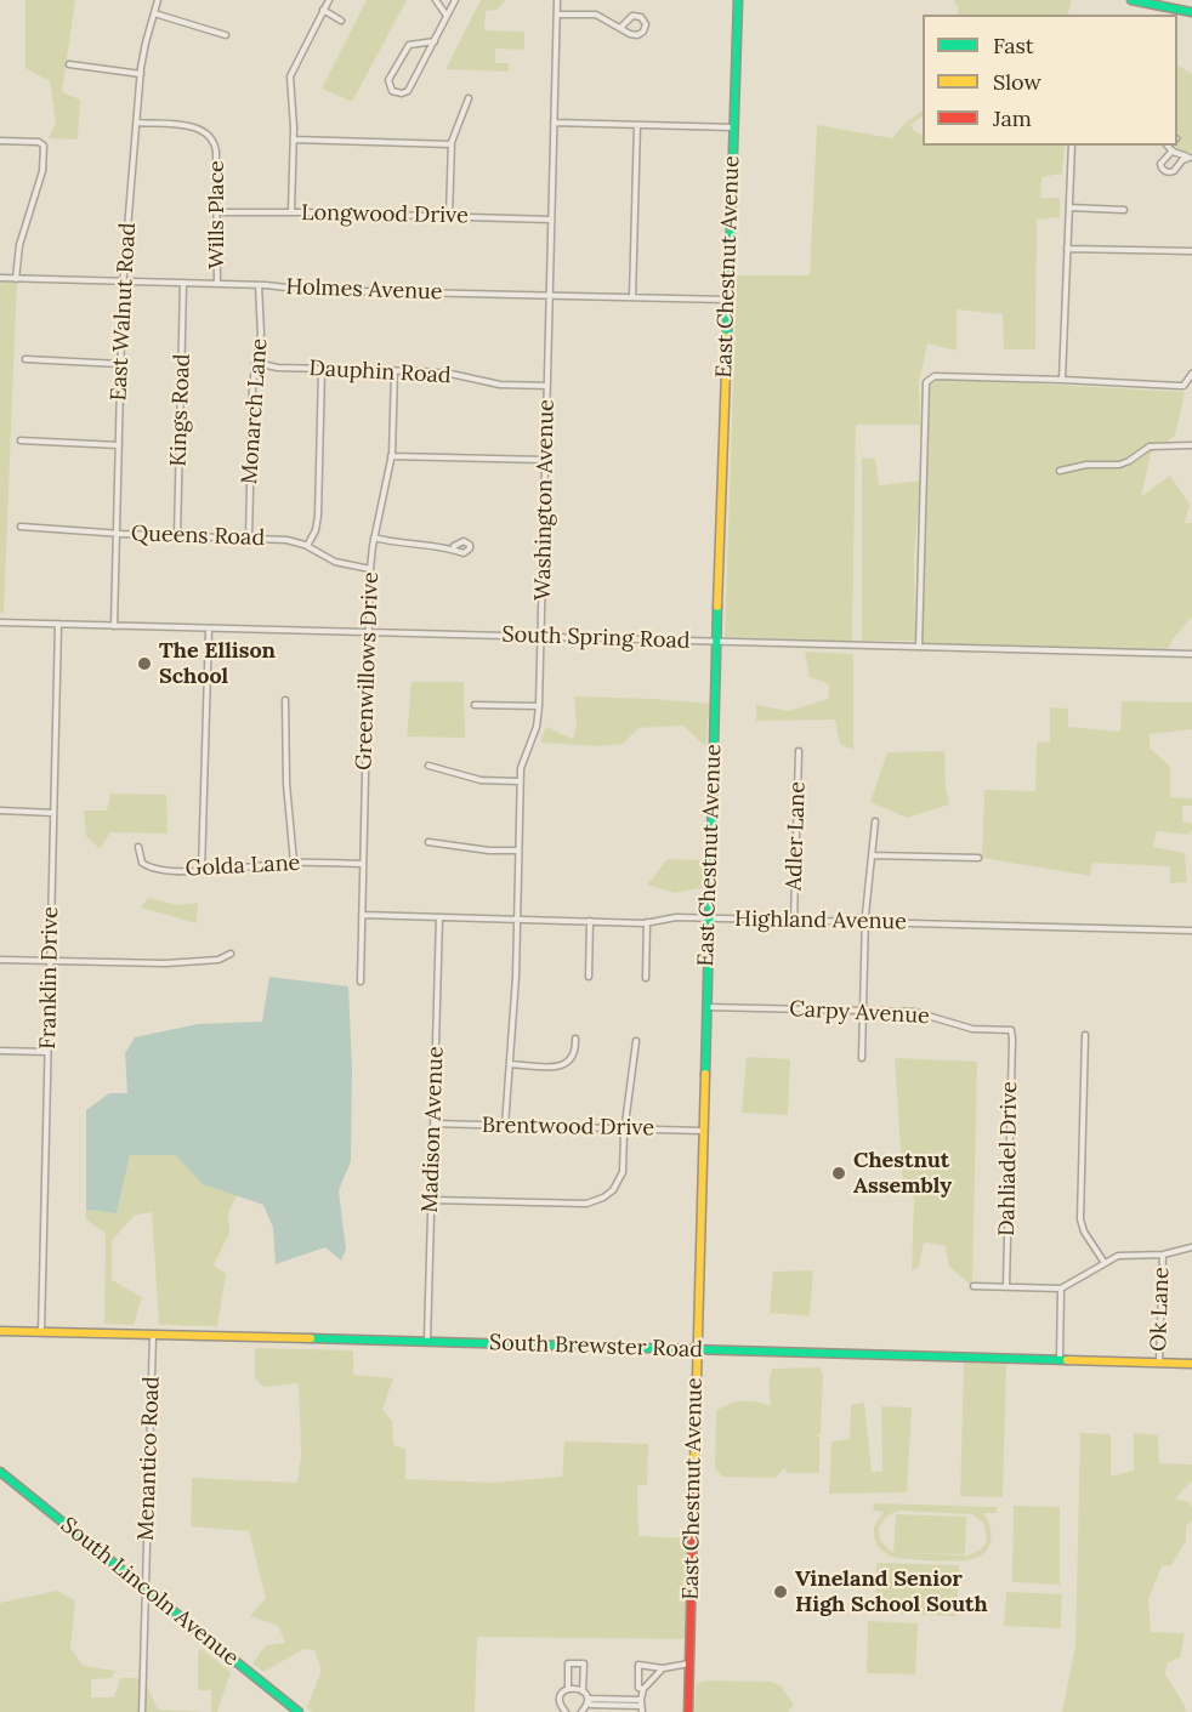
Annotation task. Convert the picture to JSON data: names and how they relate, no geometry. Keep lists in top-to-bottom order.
{
  "streets": {
    "street": [
      "Wills Place",
      "Longwood Drive",
      "East Chestnut Avenue",
      "Holmes Avenue",
      "East Walnut Road",
      "Dauphin Road",
      "Kings Road",
      "Monarch Lane",
      "Washington Avenue",
      "Queens Road",
      "South Spring Road",
      "Greenwillows Drive",
      "Adler Lane",
      "Golda Lane",
      "Highland Avenue",
      "Franklin Drive",
      "Carpy Avenue",
      "Brentwood Drive",
      "Madison Avenue",
      "Dahliadel Drive",
      "Ok Lane",
      "South Brewster Road",
      "Menantico Road",
      "South Lincoln Avenue"
    ]
  },
  "crossings": [
    ["Wills Place", "Longwood Drive"],
    ["Wills Place", "Holmes Avenue"],
    ["Wills Place", "East Walnut Road"],
    ["Longwood Drive", "Washington Avenue"],
    ["East Chestnut Avenue", "Holmes Avenue"],
    ["East Chestnut Avenue", "South Spring Road"],
    ["East Chestnut Avenue", "Highland Avenue"],
    ["East Chestnut Avenue", "Carpy Avenue"],
    ["East Chestnut Avenue", "Brentwood Drive"],
    ["East Chestnut Avenue", "South Brewster Road"],
    ["Holmes Avenue", "East Walnut Road"],
    ["Holmes Avenue", "Kings Road"],
    ["Holmes Avenue", "Monarch Lane"],
    ["Holmes Avenue", "Washington Avenue"],
    ["East Walnut Road", "Queens Road"],
    ["East Walnut Road", "South Spring Road"],
    ["Dauphin Road", "Monarch Lane"],
    ["Dauphin Road", "Washington Avenue"],
    ["Dauphin Road", "Greenwillows Drive"],
    ["Kings Road", "Queens Road"],
    ["Monarch Lane", "Queens Road"],
    ["Washington Avenue", "South Spring Road"],
    ["Washington Avenue", "Highland Avenue"],
    ["Washington Avenue", "Brentwood Drive"],
    ["Queens Road", "Greenwillows Drive"],
    ["South Spring Road", "Greenwillows Drive"],
    ["South Spring Road", "Franklin Drive"],
    ["Greenwillows Drive", "Golda Lane"],
    ["Greenwillows Drive", "Highland Avenue"],
    ["Adler Lane", "Highland Avenue"],
    ["Highland Avenue", "Madison Avenue"],
    ["Franklin Drive", "South Brewster Road"],
    ["Carpy Avenue", "Dahliadel Drive"],
    ["Brentwood Drive", "Madison Avenue"],
    ["Madison Avenue", "South Brewster Road"],
    ["Ok Lane", "South Brewster Road"],
    ["South Brewster Road", "Menantico Road"],
    ["Menantico Road", "South Lincoln Avenue"]
  ],
  "places": ["The Ellison School", "Chestnut Assembly", "Vineland Senior High School South"],
  "legend": ["Fast", "Slow", "Jam"]
}
